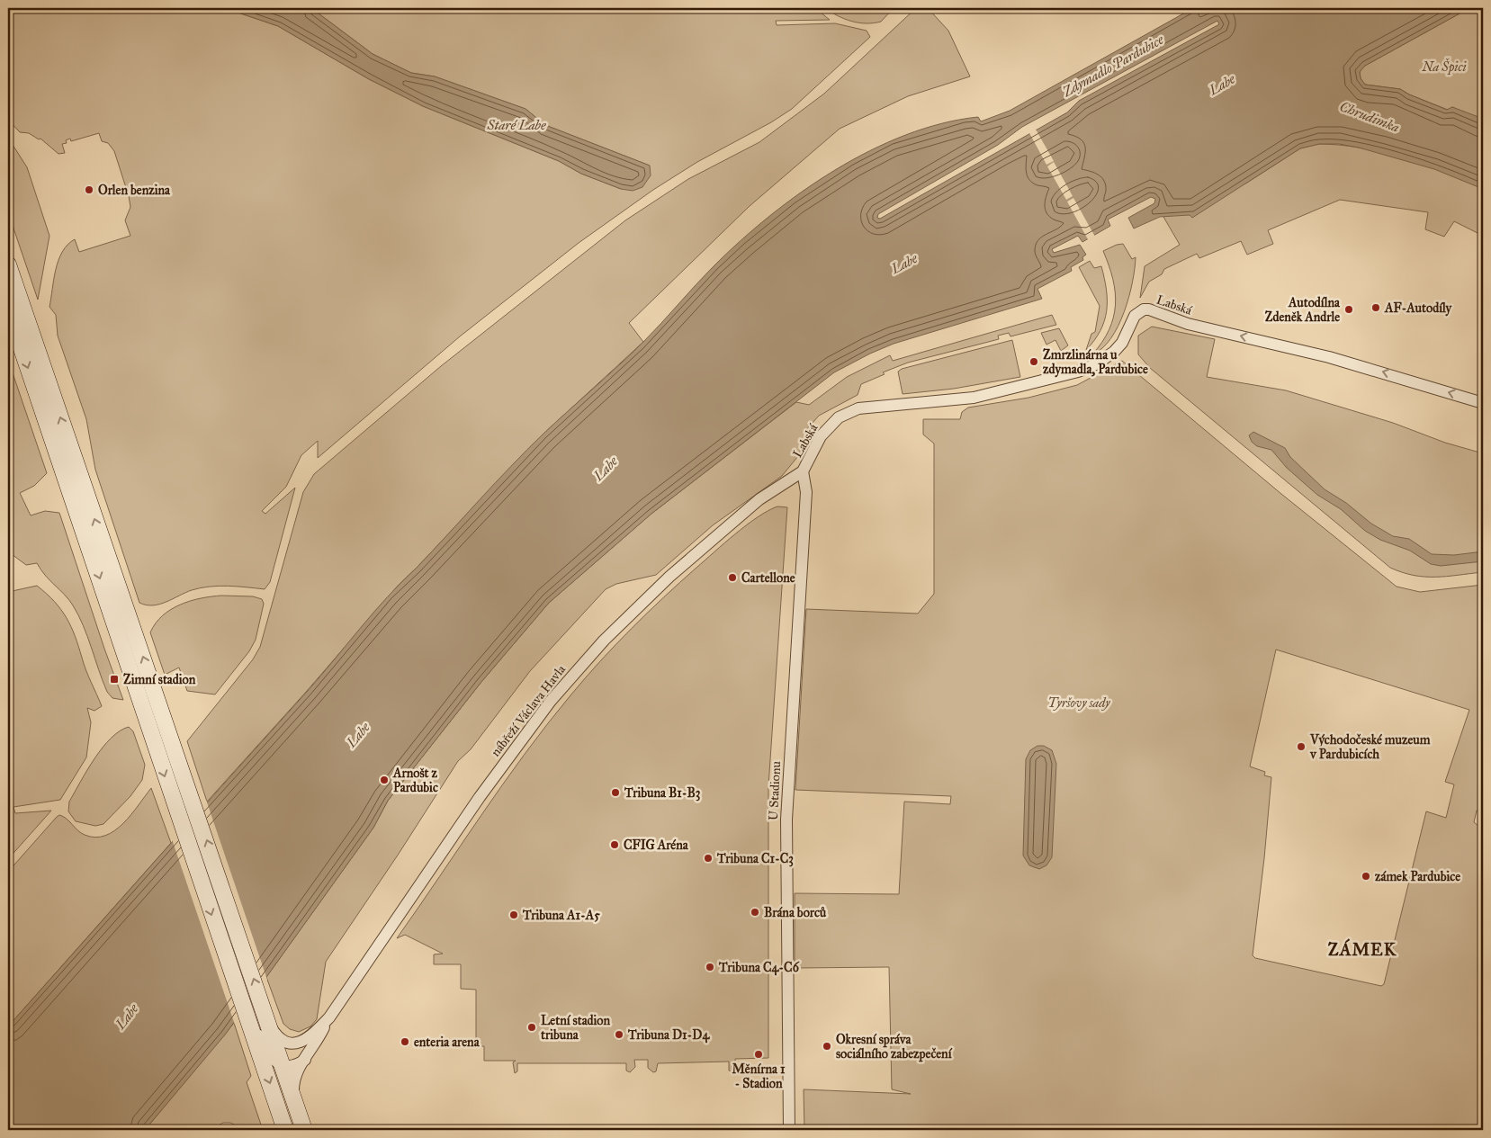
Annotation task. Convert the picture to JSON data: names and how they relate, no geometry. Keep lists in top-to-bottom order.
{
  "streets": {
    "street": ["Labská", "nábřeží Václava Havla", "U Stadionu"]
  },
  "crossings": [
    ["Labská", "nábřeží Václava Havla"],
    ["Labská", "U Stadionu"],
    ["nábřeží Václava Havla", "U Stadionu"]
  ],
  "one_way": ["Labská"],
  "districts": ["ZÁMEK"],
  "water": [
    "Zdymadlo Pardubice",
    "Labe",
    "Chrudimka",
    "Staré Labe"
  ],
  "parks": ["Na Špici", "Tyršovy sady"],
  "places": {
    "other": [
      "Orlen benzina",
      "AF-Autodíly",
      "Autodílna Zdeněk Andrle",
      "Zmrzlinárna u zdymadla, Pardubice",
      "Cartellone",
      "Východočeské muzeum v Pardubicích",
      "Arnošt z Pardubic",
      "Tribuna B1-B3",
      "CFIG Aréna",
      "Tribuna C1-C3",
      "zámek Pardubice",
      "Brána borců",
      "Tribuna A1-A5",
      "Tribuna C4-C6",
      "Letní stadion tribuna",
      "Tribuna D1-D4",
      "enteria arena",
      "Okresní správa sociálního zabezpečení",
      "Měnírna 1 - Stadion"
    ],
    "transit": ["Zimní stadion"]
  }
}
